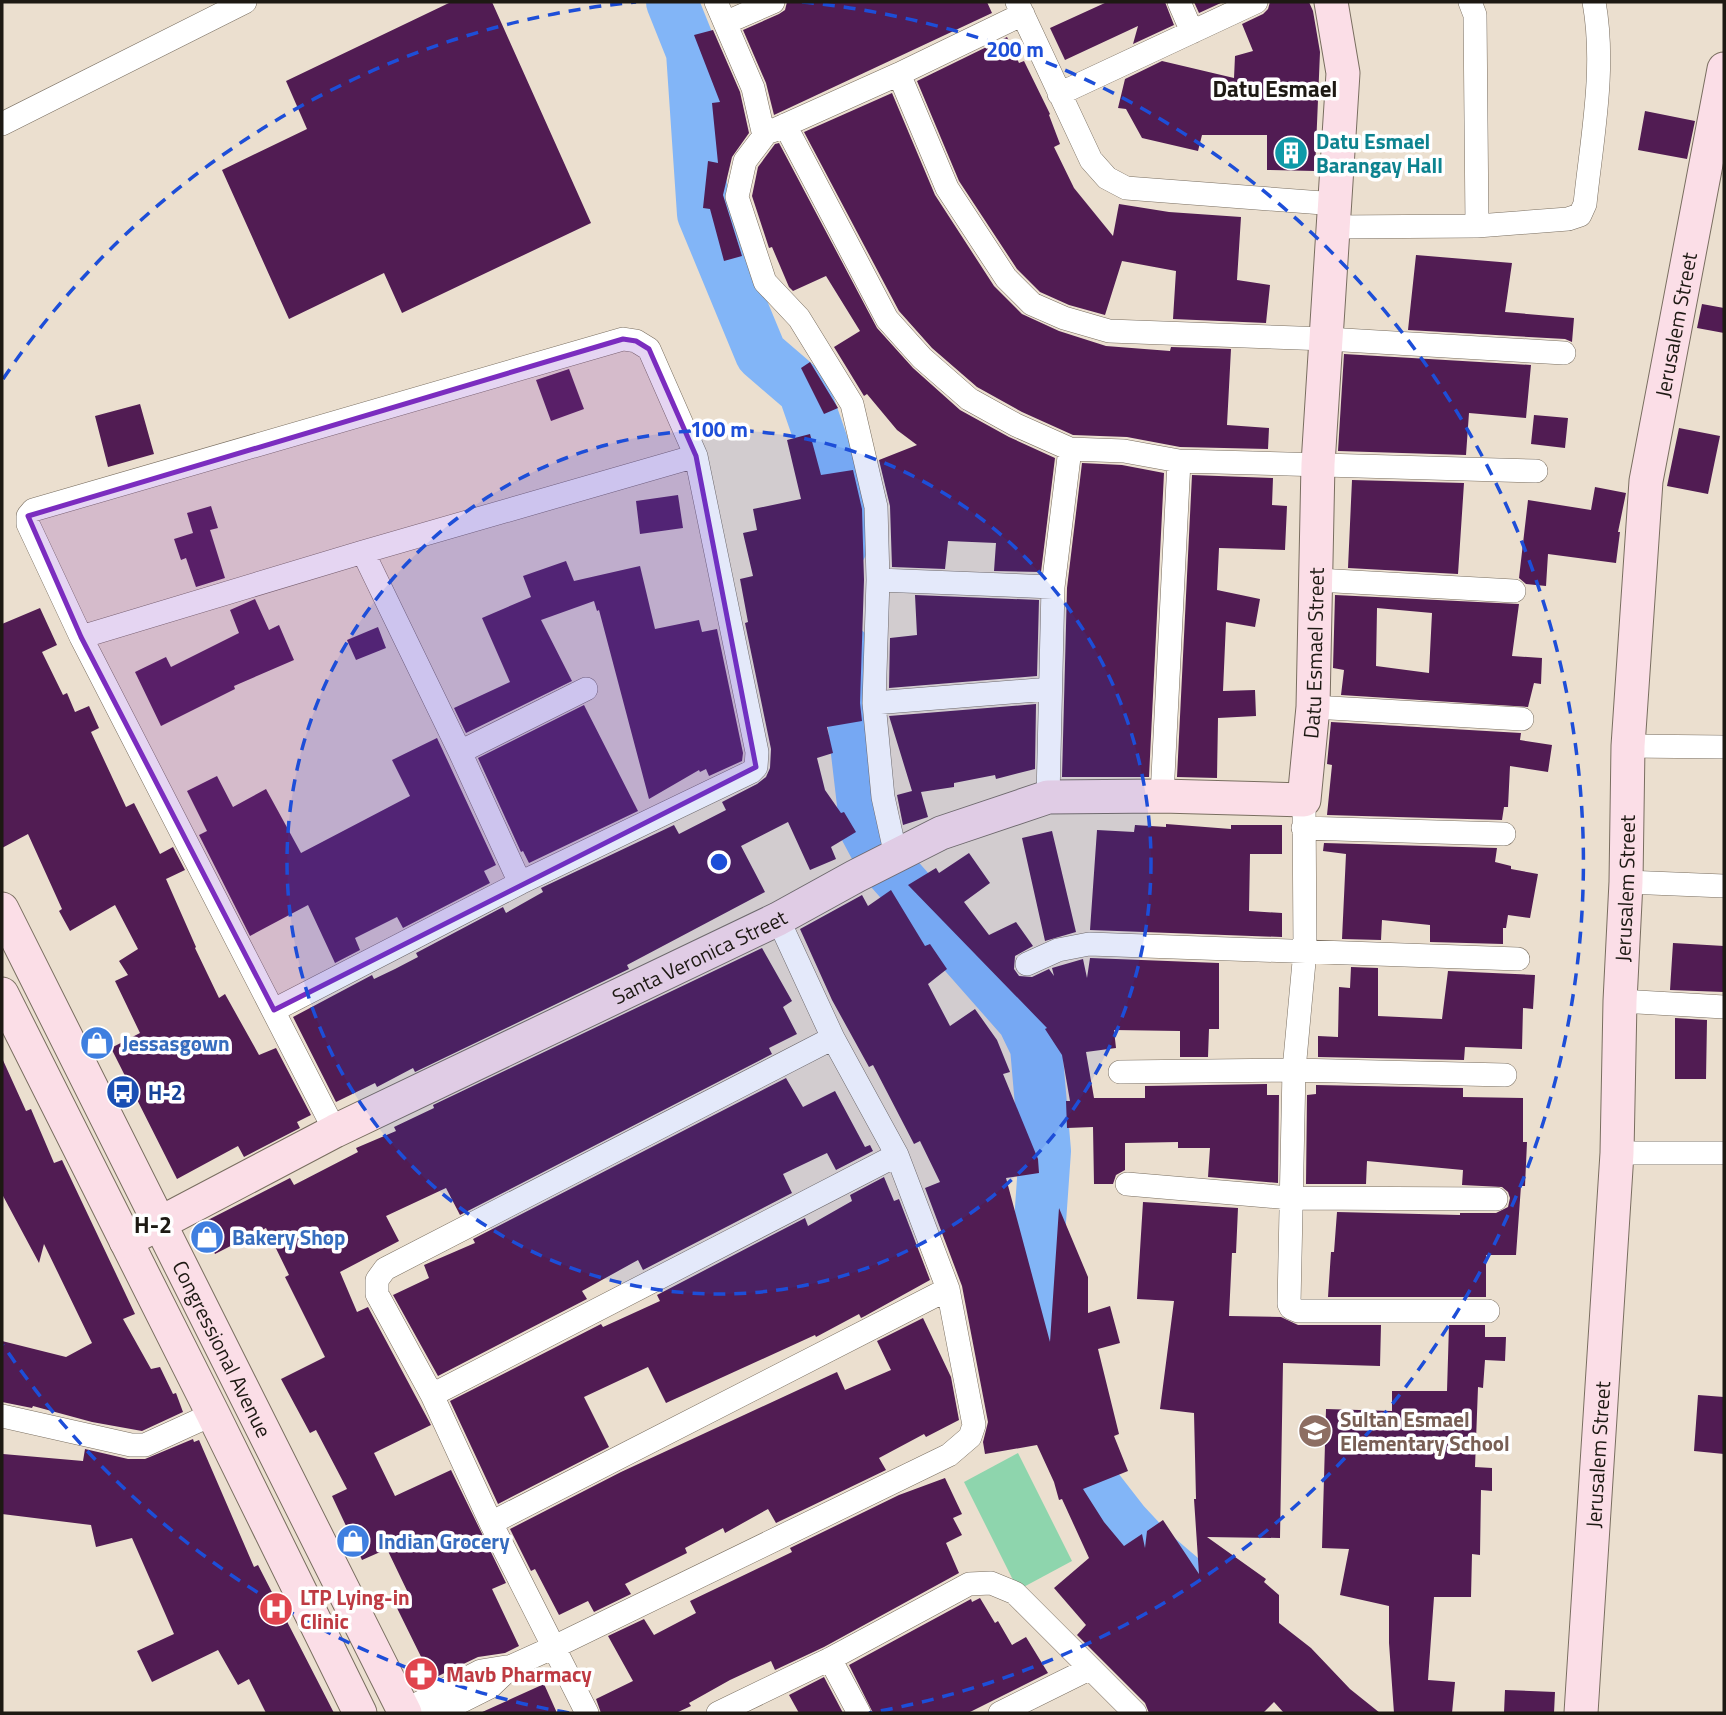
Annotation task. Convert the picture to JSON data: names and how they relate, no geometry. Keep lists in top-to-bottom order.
{
  "streets": {
    "street": [
      "Jerusalem Street",
      "Datu Esmael Street",
      "Santa Veronica Street",
      "Congressional Avenue"
    ]
  },
  "crossings": [
    ["Datu Esmael Street", "Santa Veronica Street"],
    ["Santa Veronica Street", "Congressional Avenue"]
  ],
  "districts": ["Datu Esmael", "H-2"],
  "places": {
    "building": ["Datu Esmael Barangay Hall"],
    "shop": ["Jessasgown", "Bakery Shop", "Indian Grocery"],
    "bus stop": ["H-2"],
    "school or university": ["Sultan Esmael Elementary School"],
    "hospital": ["LTP Lying-in Clinic"],
    "pharmacy": ["Mavb Pharmacy"]
  },
  "rings": ["200 m", "100 m"]
}
